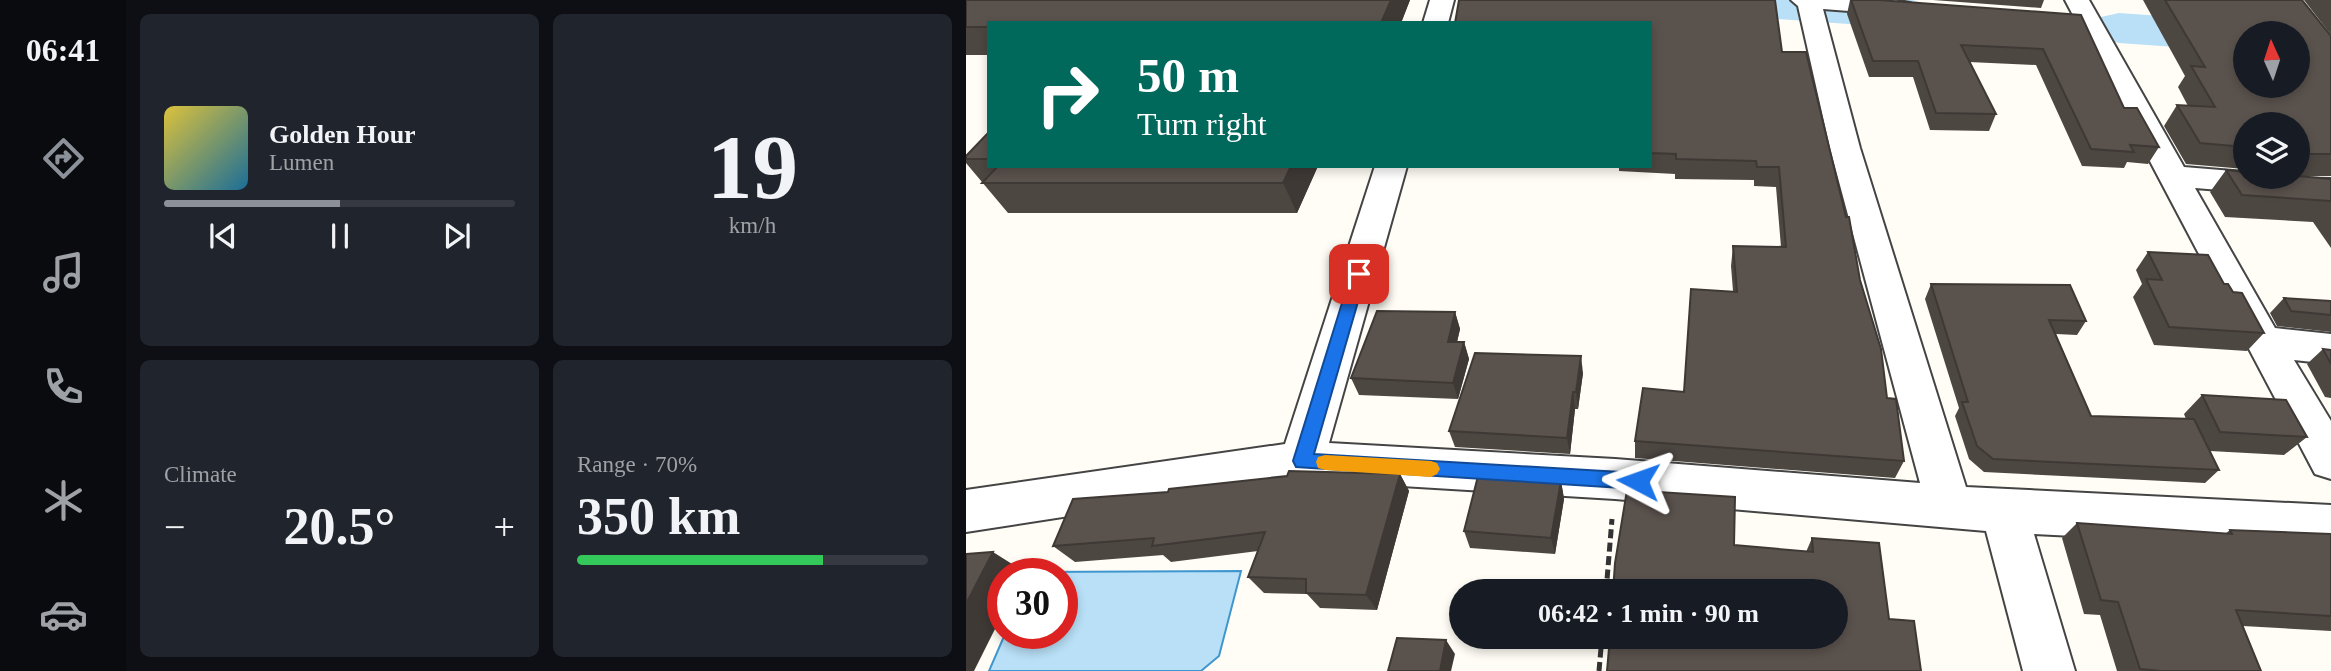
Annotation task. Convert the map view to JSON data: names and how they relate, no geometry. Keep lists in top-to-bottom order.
{
  "north": "top",
  "page": {
    "tabs": "06:41",
    "tile": [
      ["19", "km/h"],
      "Climate",
      ["Range · 70%", "350 km"]
    ],
    "turn": ["50 m", "Turn right"],
    "song": ["Golden Hour", "Lumen"],
    "heat": ["−", "20.5°", "+"],
    "limit": "30",
    "trip": "06:42 · 1 min · 90 m"
  }
}
